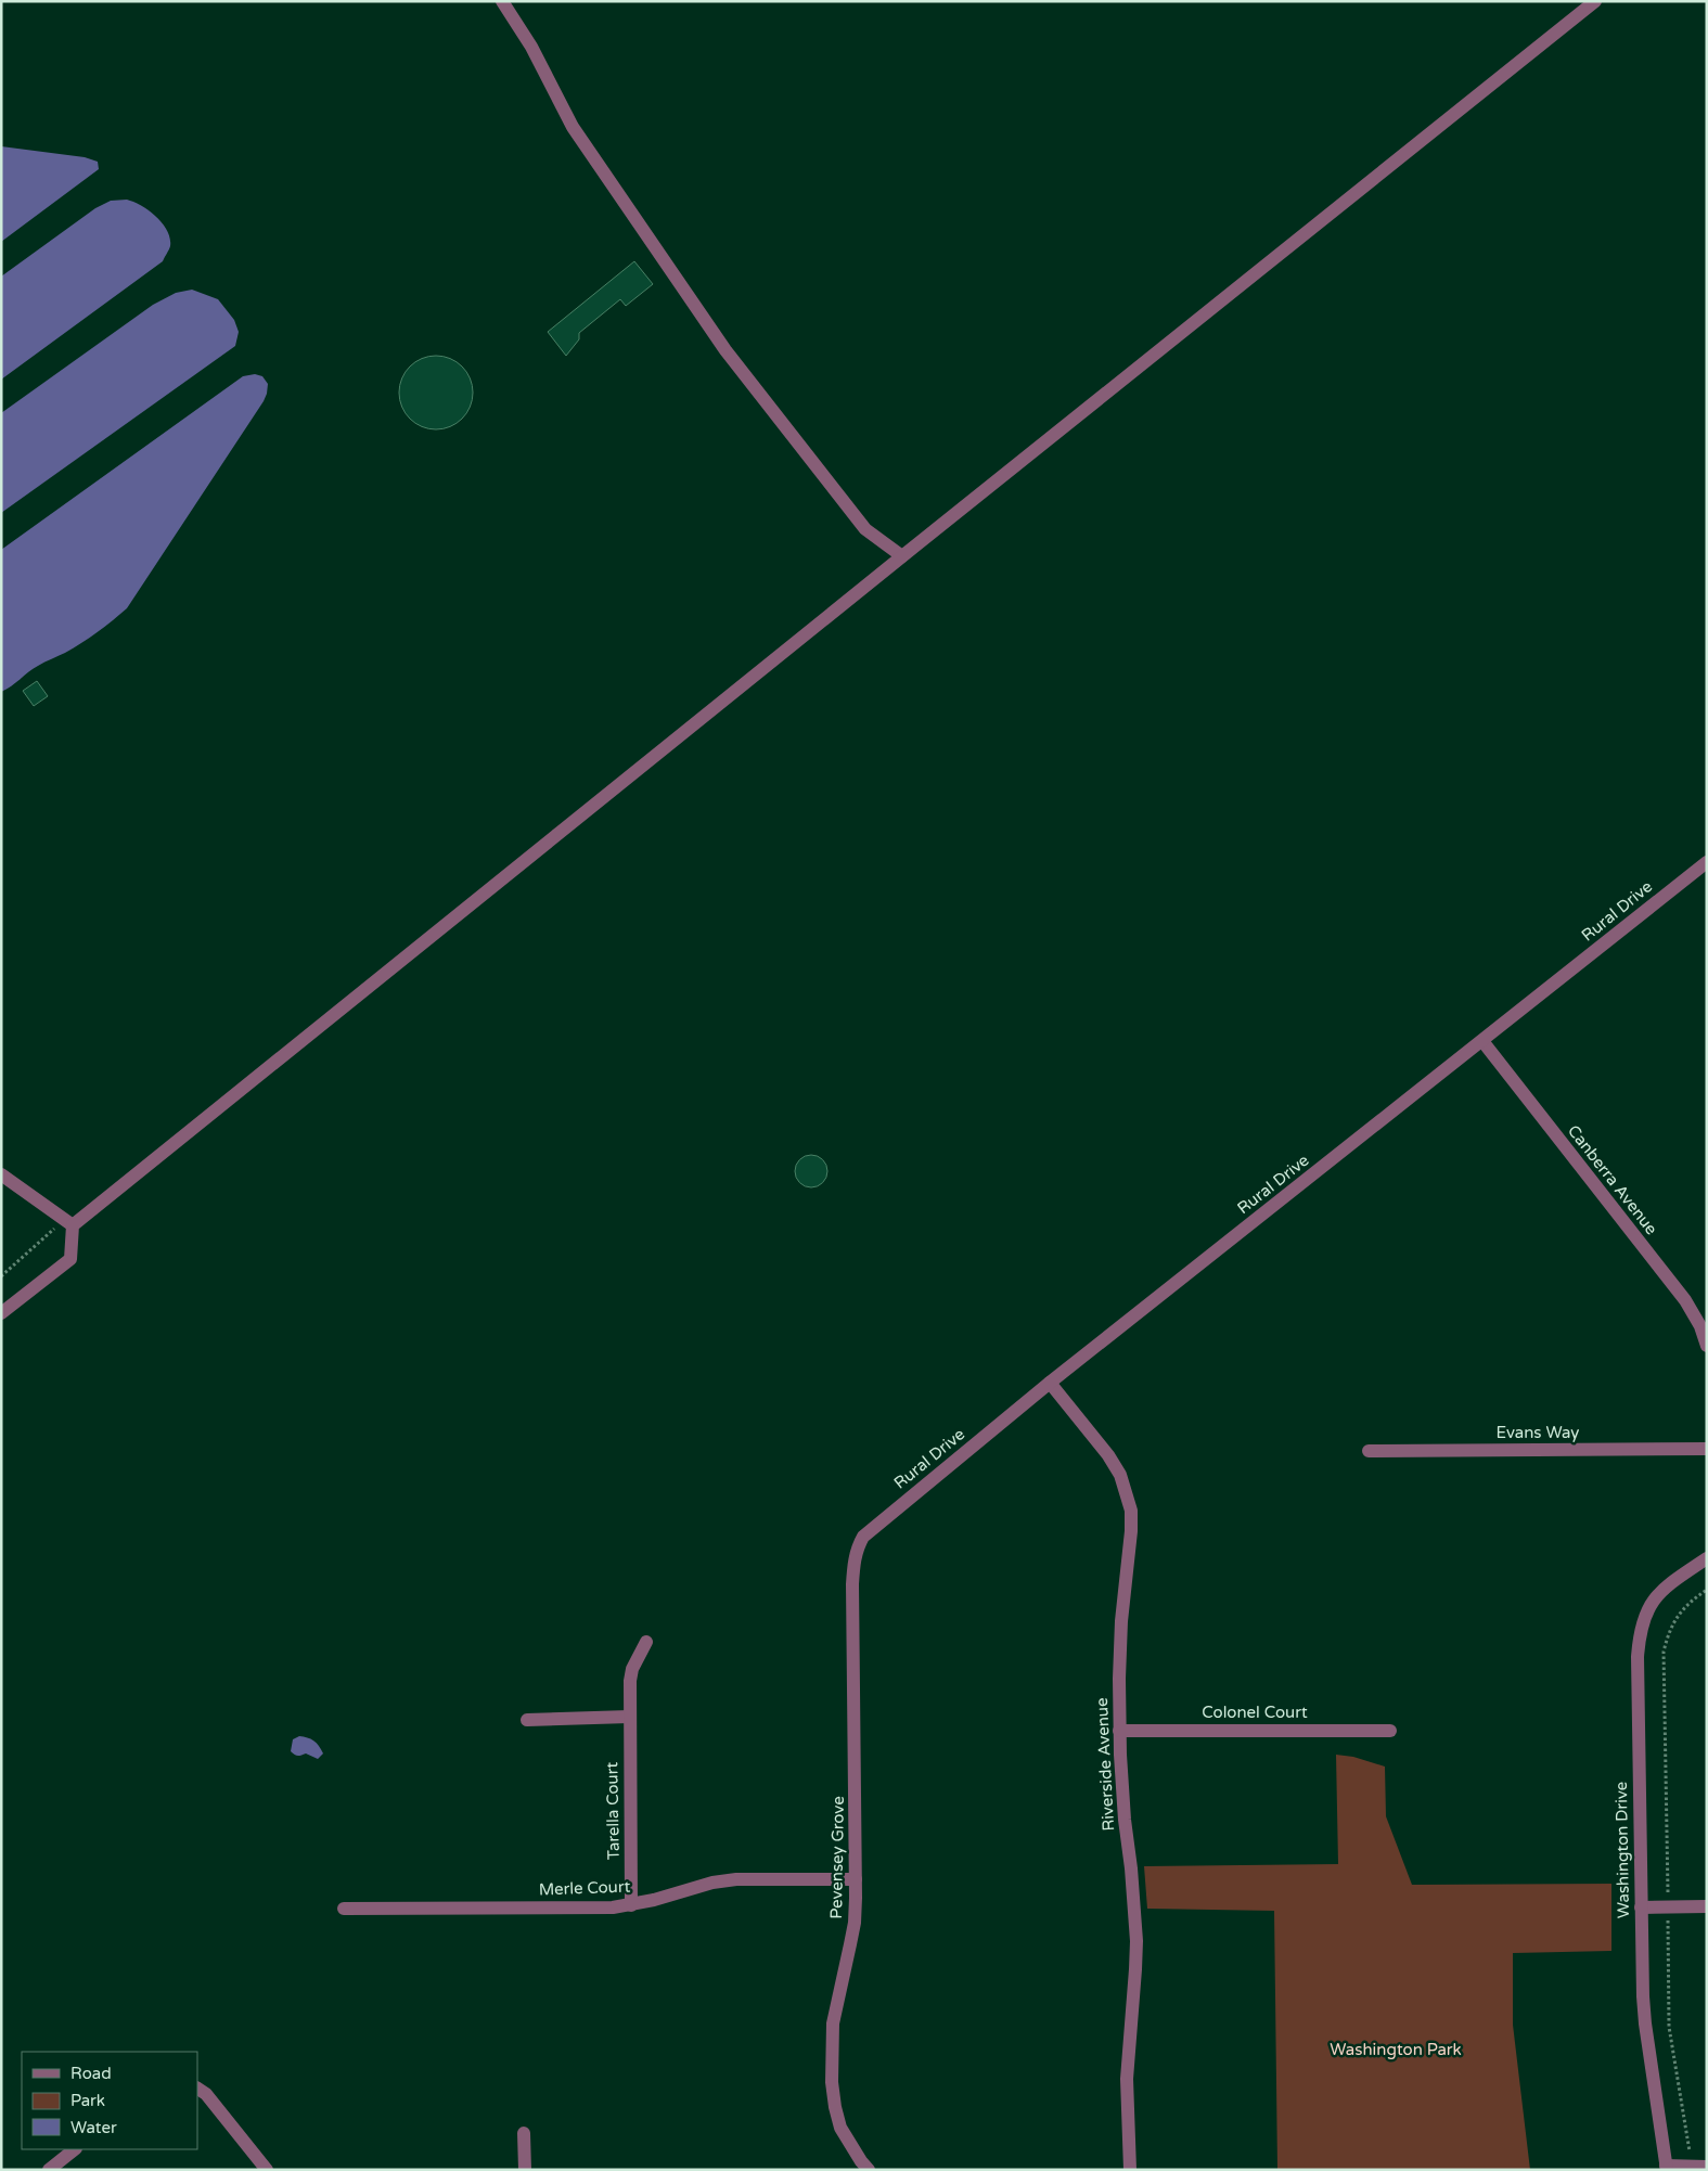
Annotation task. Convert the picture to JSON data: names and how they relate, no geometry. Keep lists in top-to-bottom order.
{
  "streets": {
    "street": [
      "Rural Drive",
      "Canberra Avenue",
      "Evans Way",
      "Colonel Court",
      "Riverside Avenue",
      "Tarella Court",
      "Washington Drive",
      "Pevensey Grove",
      "Merle Court"
    ]
  },
  "crossings": [
    ["Rural Drive", "Canberra Avenue"],
    ["Rural Drive", "Riverside Avenue"],
    ["Rural Drive", "Pevensey Grove"],
    ["Colonel Court", "Riverside Avenue"],
    ["Tarella Court", "Merle Court"],
    ["Pevensey Grove", "Merle Court"]
  ],
  "parks": ["Washington Park"],
  "legend": ["Road", "Park", "Water"]
}
